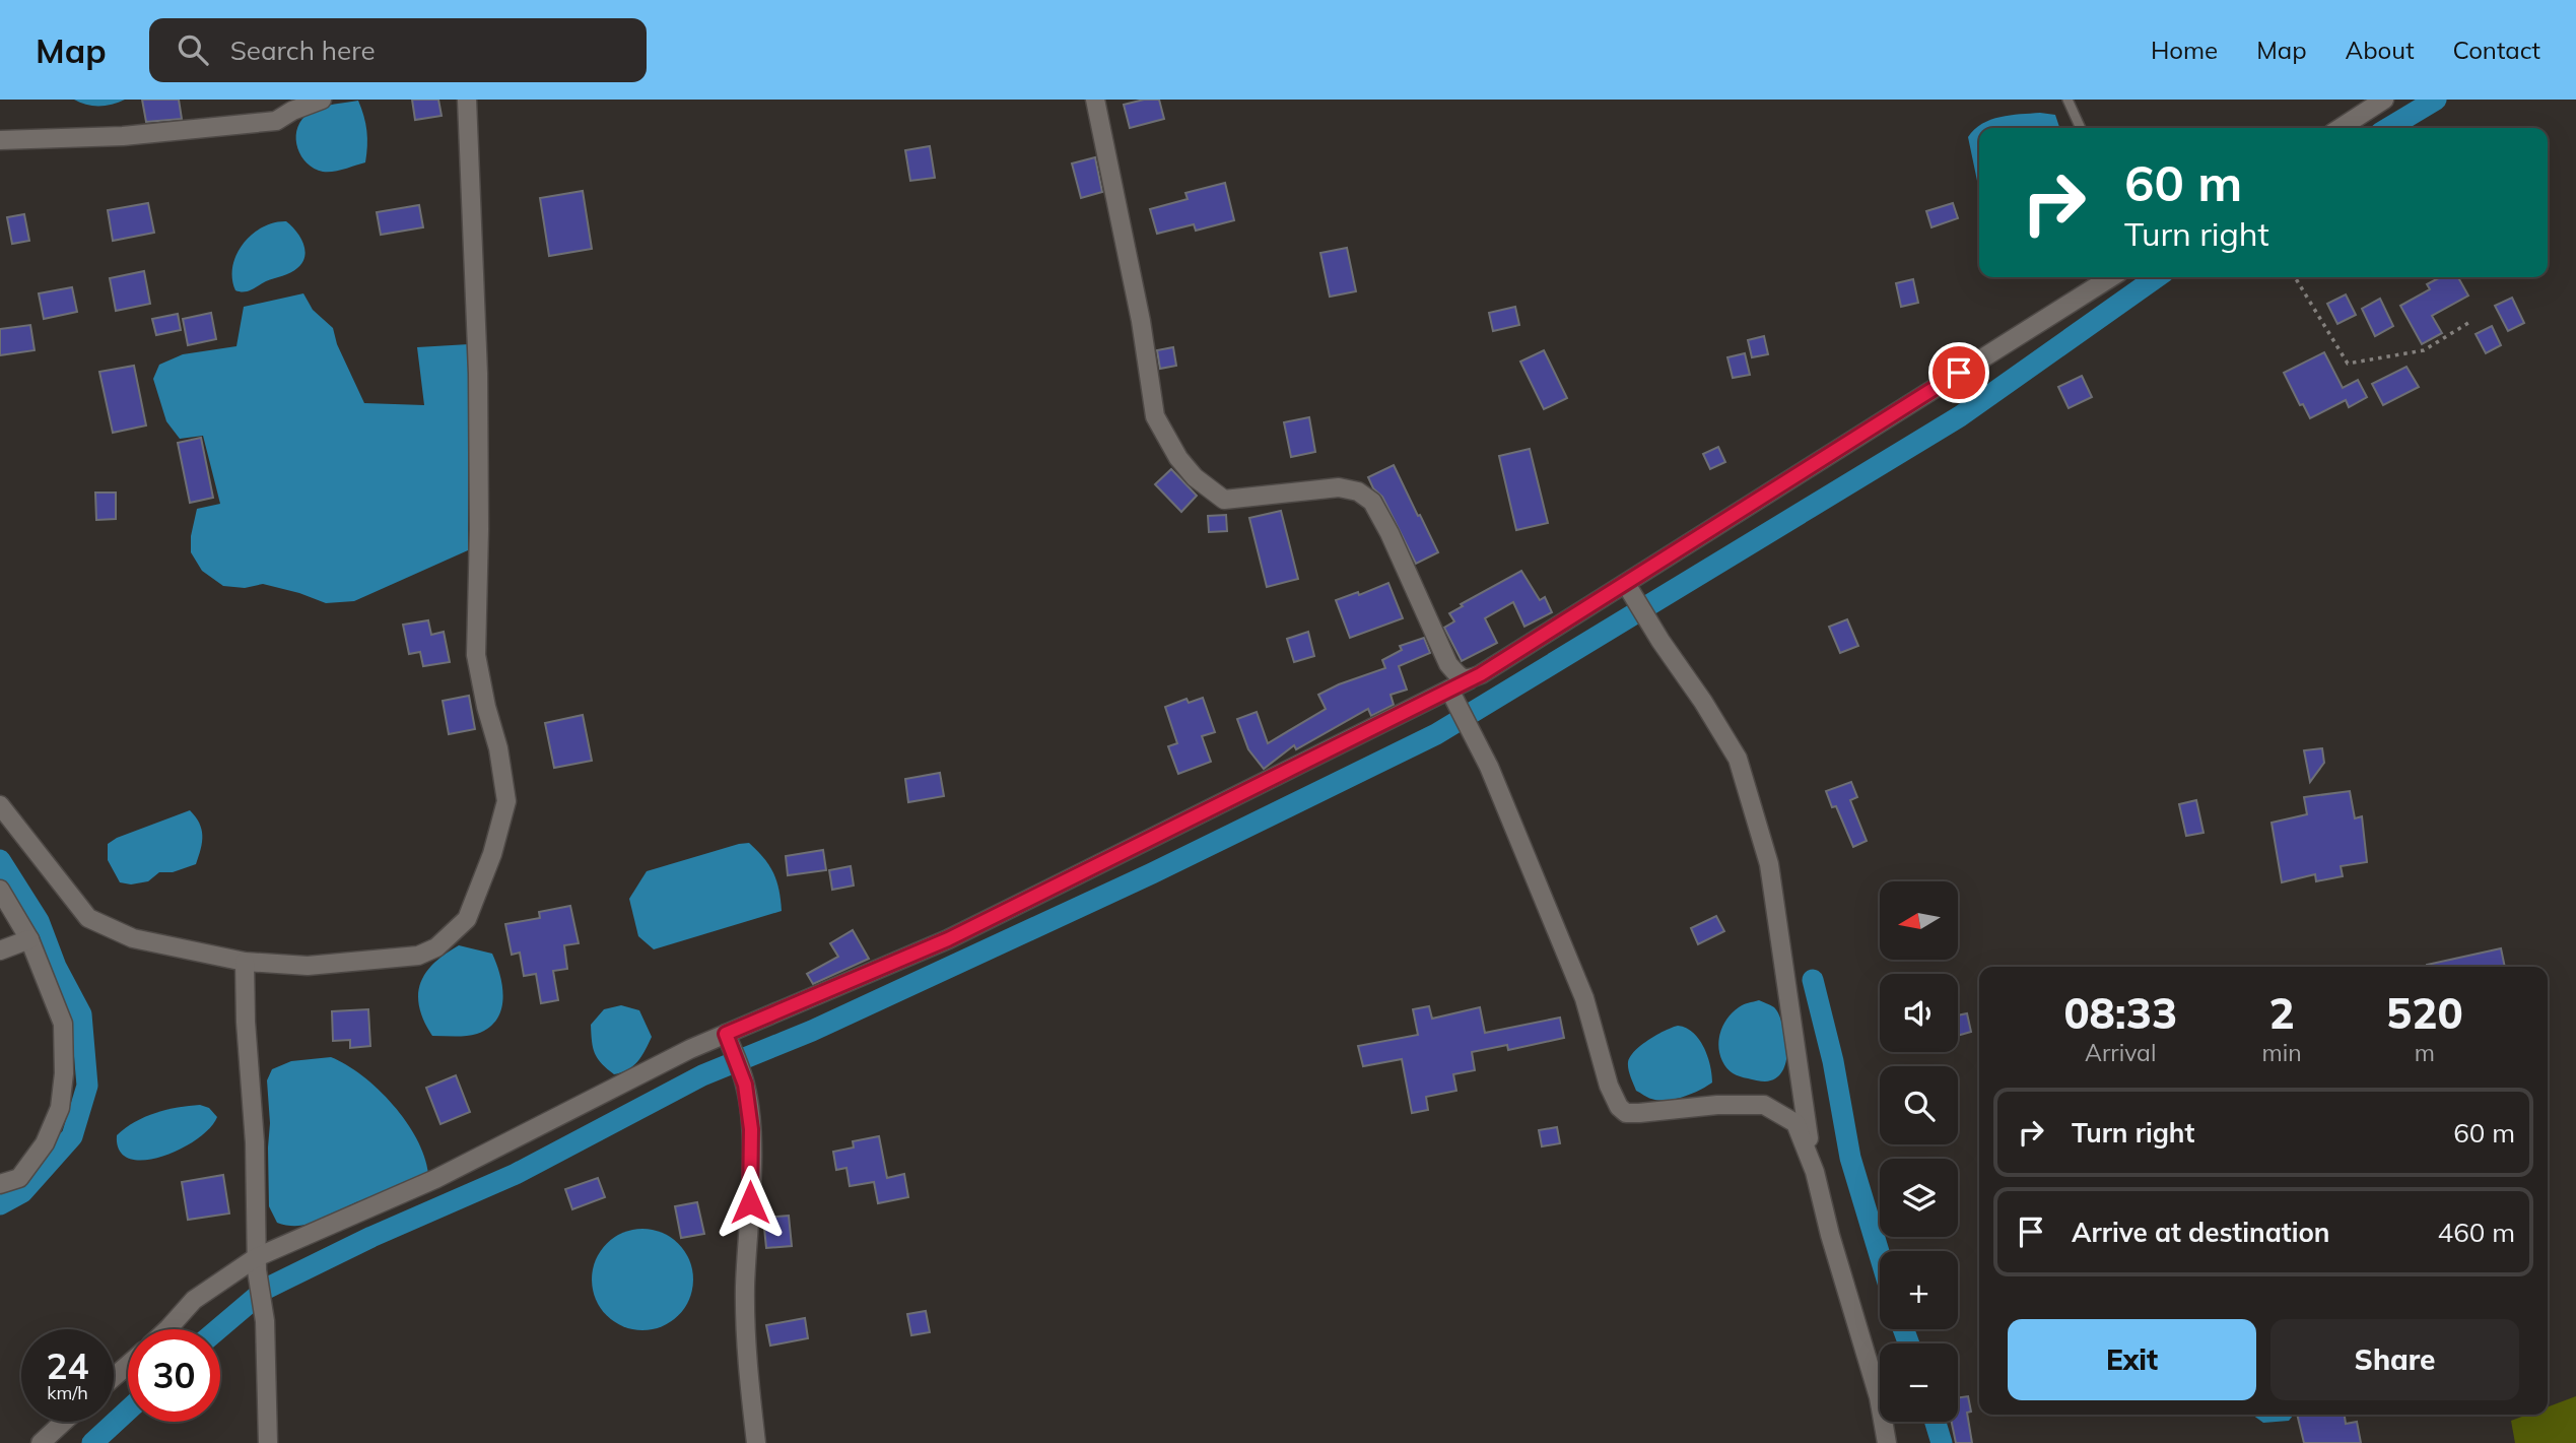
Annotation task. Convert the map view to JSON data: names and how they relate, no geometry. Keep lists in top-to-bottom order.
{
  "north": "left",
  "page": {
    "header": "Map",
    "search": "Search here",
    "nav": [
      "Home",
      "Map",
      "About",
      "Contact"
    ],
    "turn": ["60 m", "Turn right"],
    "map_buttons": ["+", "−"],
    "eta": [
      "08:33",
      "Arrival",
      "2",
      "min",
      "520",
      "m"
    ],
    "list": [
      {
        "name": "Turn right",
        "value": "60 m"
      },
      {
        "name": "Arrive at destination",
        "value": "460 m"
      }
    ],
    "buttons": ["Exit", "Share"],
    "speed": "24 km/h",
    "limit": "30"
  }
}
